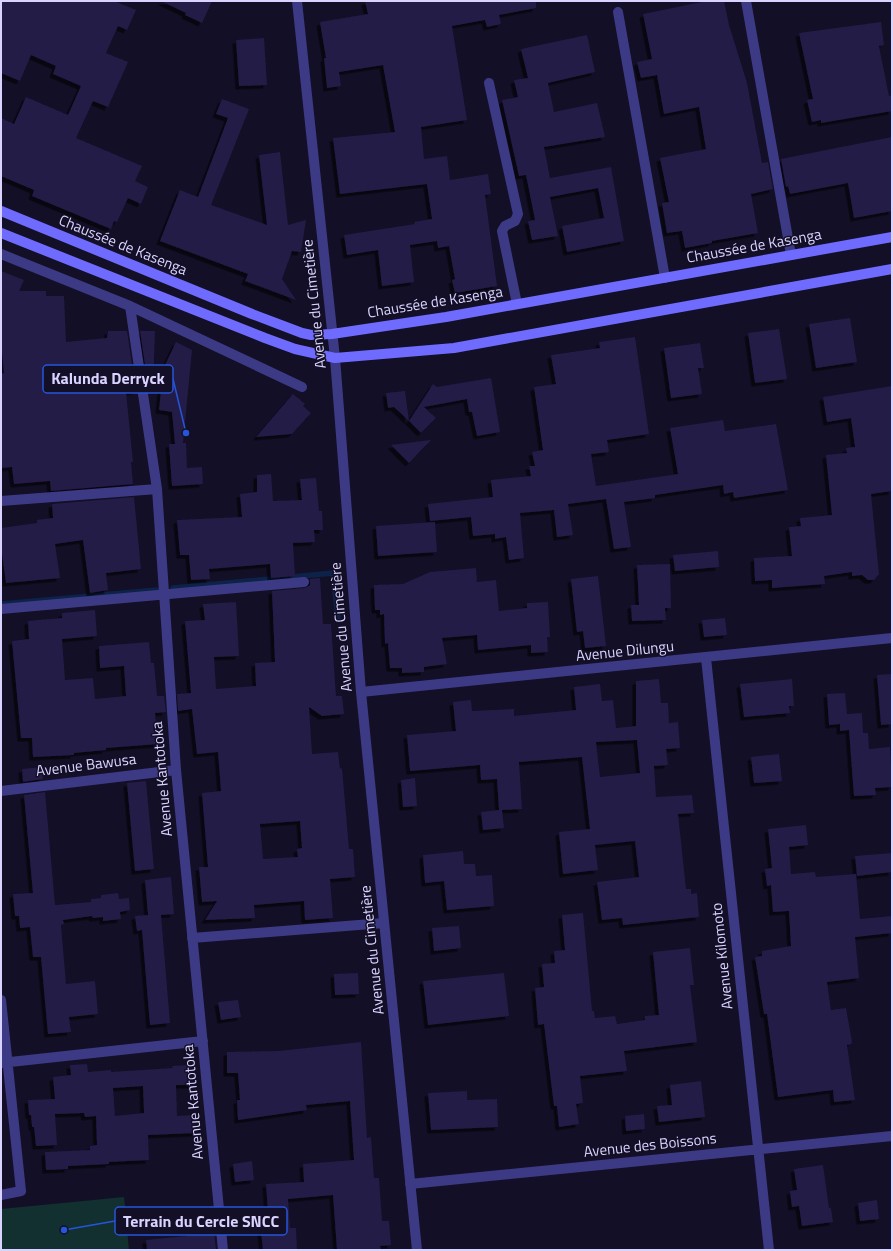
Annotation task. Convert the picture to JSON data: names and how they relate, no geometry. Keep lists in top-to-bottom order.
{
  "streets": {
    "main road": ["Chaussée de Kasenga"],
    "street": [
      "Avenue du Cimetière",
      "Avenue Dilungu",
      "Avenue Bawusa",
      "Avenue Kantotoka",
      "Avenue Kilomoto",
      "Avenue des Boissons"
    ]
  },
  "crossings": [
    ["Chaussée de Kasenga", "Avenue du Cimetière"],
    ["Avenue du Cimetière", "Avenue Dilungu"],
    ["Avenue du Cimetière", "Avenue des Boissons"],
    ["Avenue Dilungu", "Avenue Kilomoto"],
    ["Avenue Bawusa", "Avenue Kantotoka"],
    ["Avenue Kilomoto", "Avenue des Boissons"]
  ],
  "places": ["Kalunda Derryck", "Terrain du Cercle SNCC"]
}
